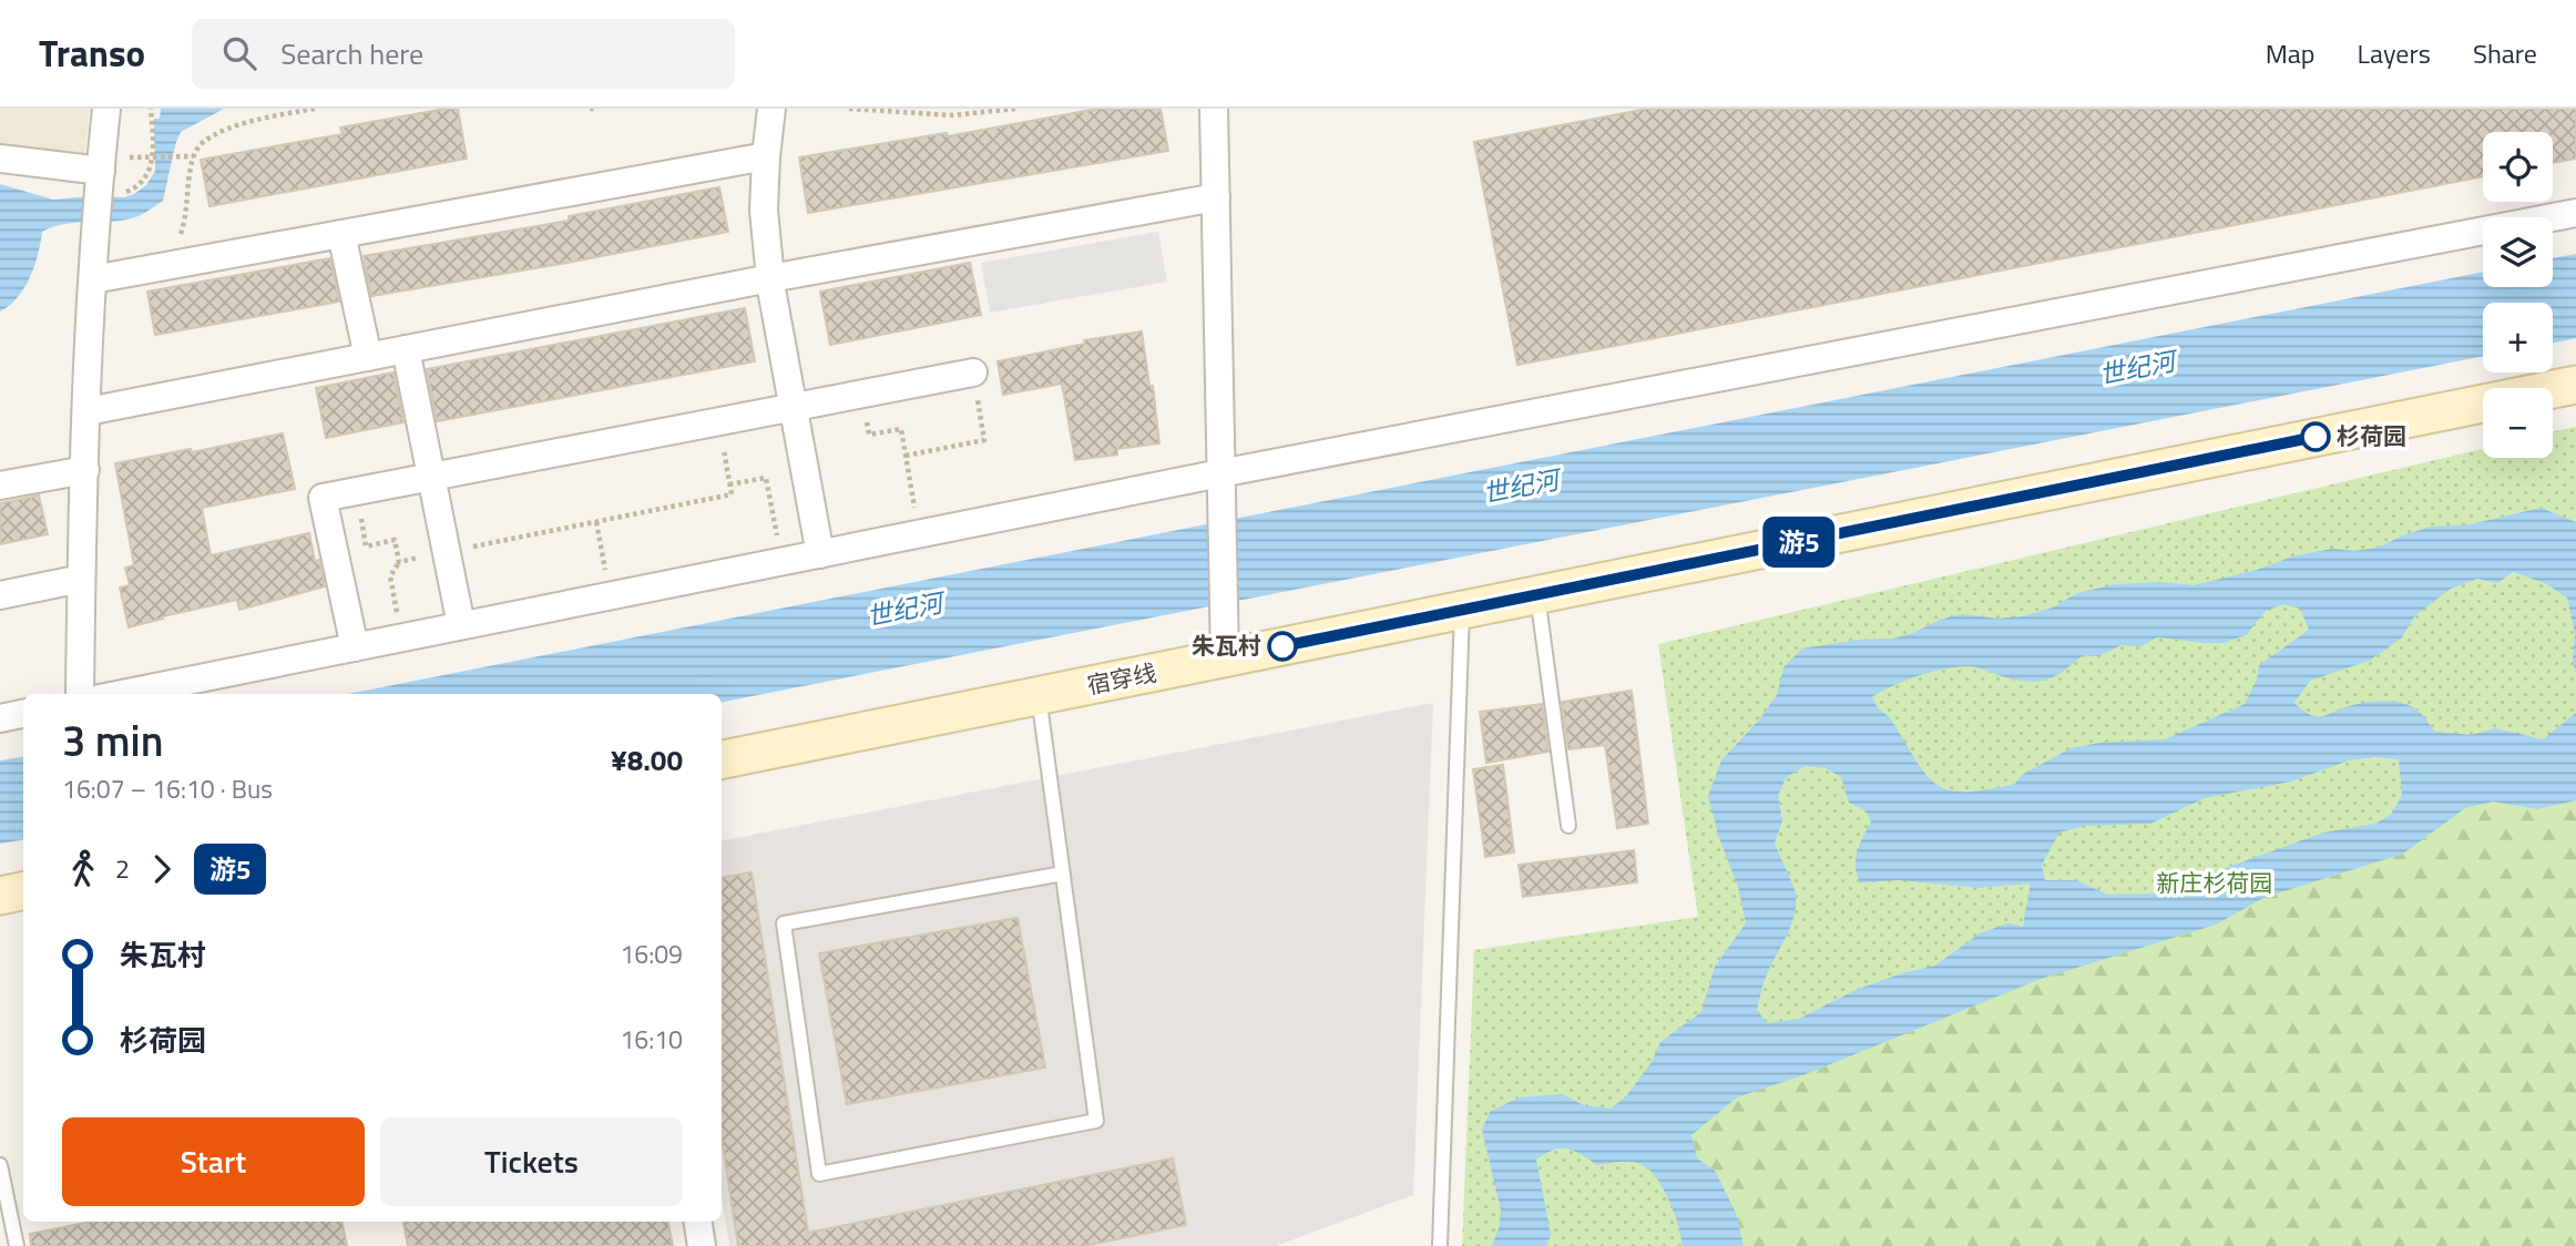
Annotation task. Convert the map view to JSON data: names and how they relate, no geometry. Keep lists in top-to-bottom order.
{
  "streets": {
    "main road": ["宿穿线"]
  },
  "water": ["世纪河"],
  "parks": ["新庄杉荷园"],
  "places": ["杉荷园", "朱瓦村"],
  "lines": ["bus line 游5"],
  "page": {
    "header": "Transo",
    "search": "Search here",
    "nav": ["Map", "Layers", "Share"],
    "on_map": "游5",
    "map_buttons": ["+", "−"],
    "heading": ["3 min", "16:07 – 16:10 · Bus", "¥8.00"],
    "legs": ["2", "游5"],
    "list": [
      {
        "name": "朱瓦村",
        "value": "16:09"
      },
      {
        "name": "杉荷园",
        "value": "16:10"
      }
    ],
    "buttons": ["Start", "Tickets"]
  }
}
